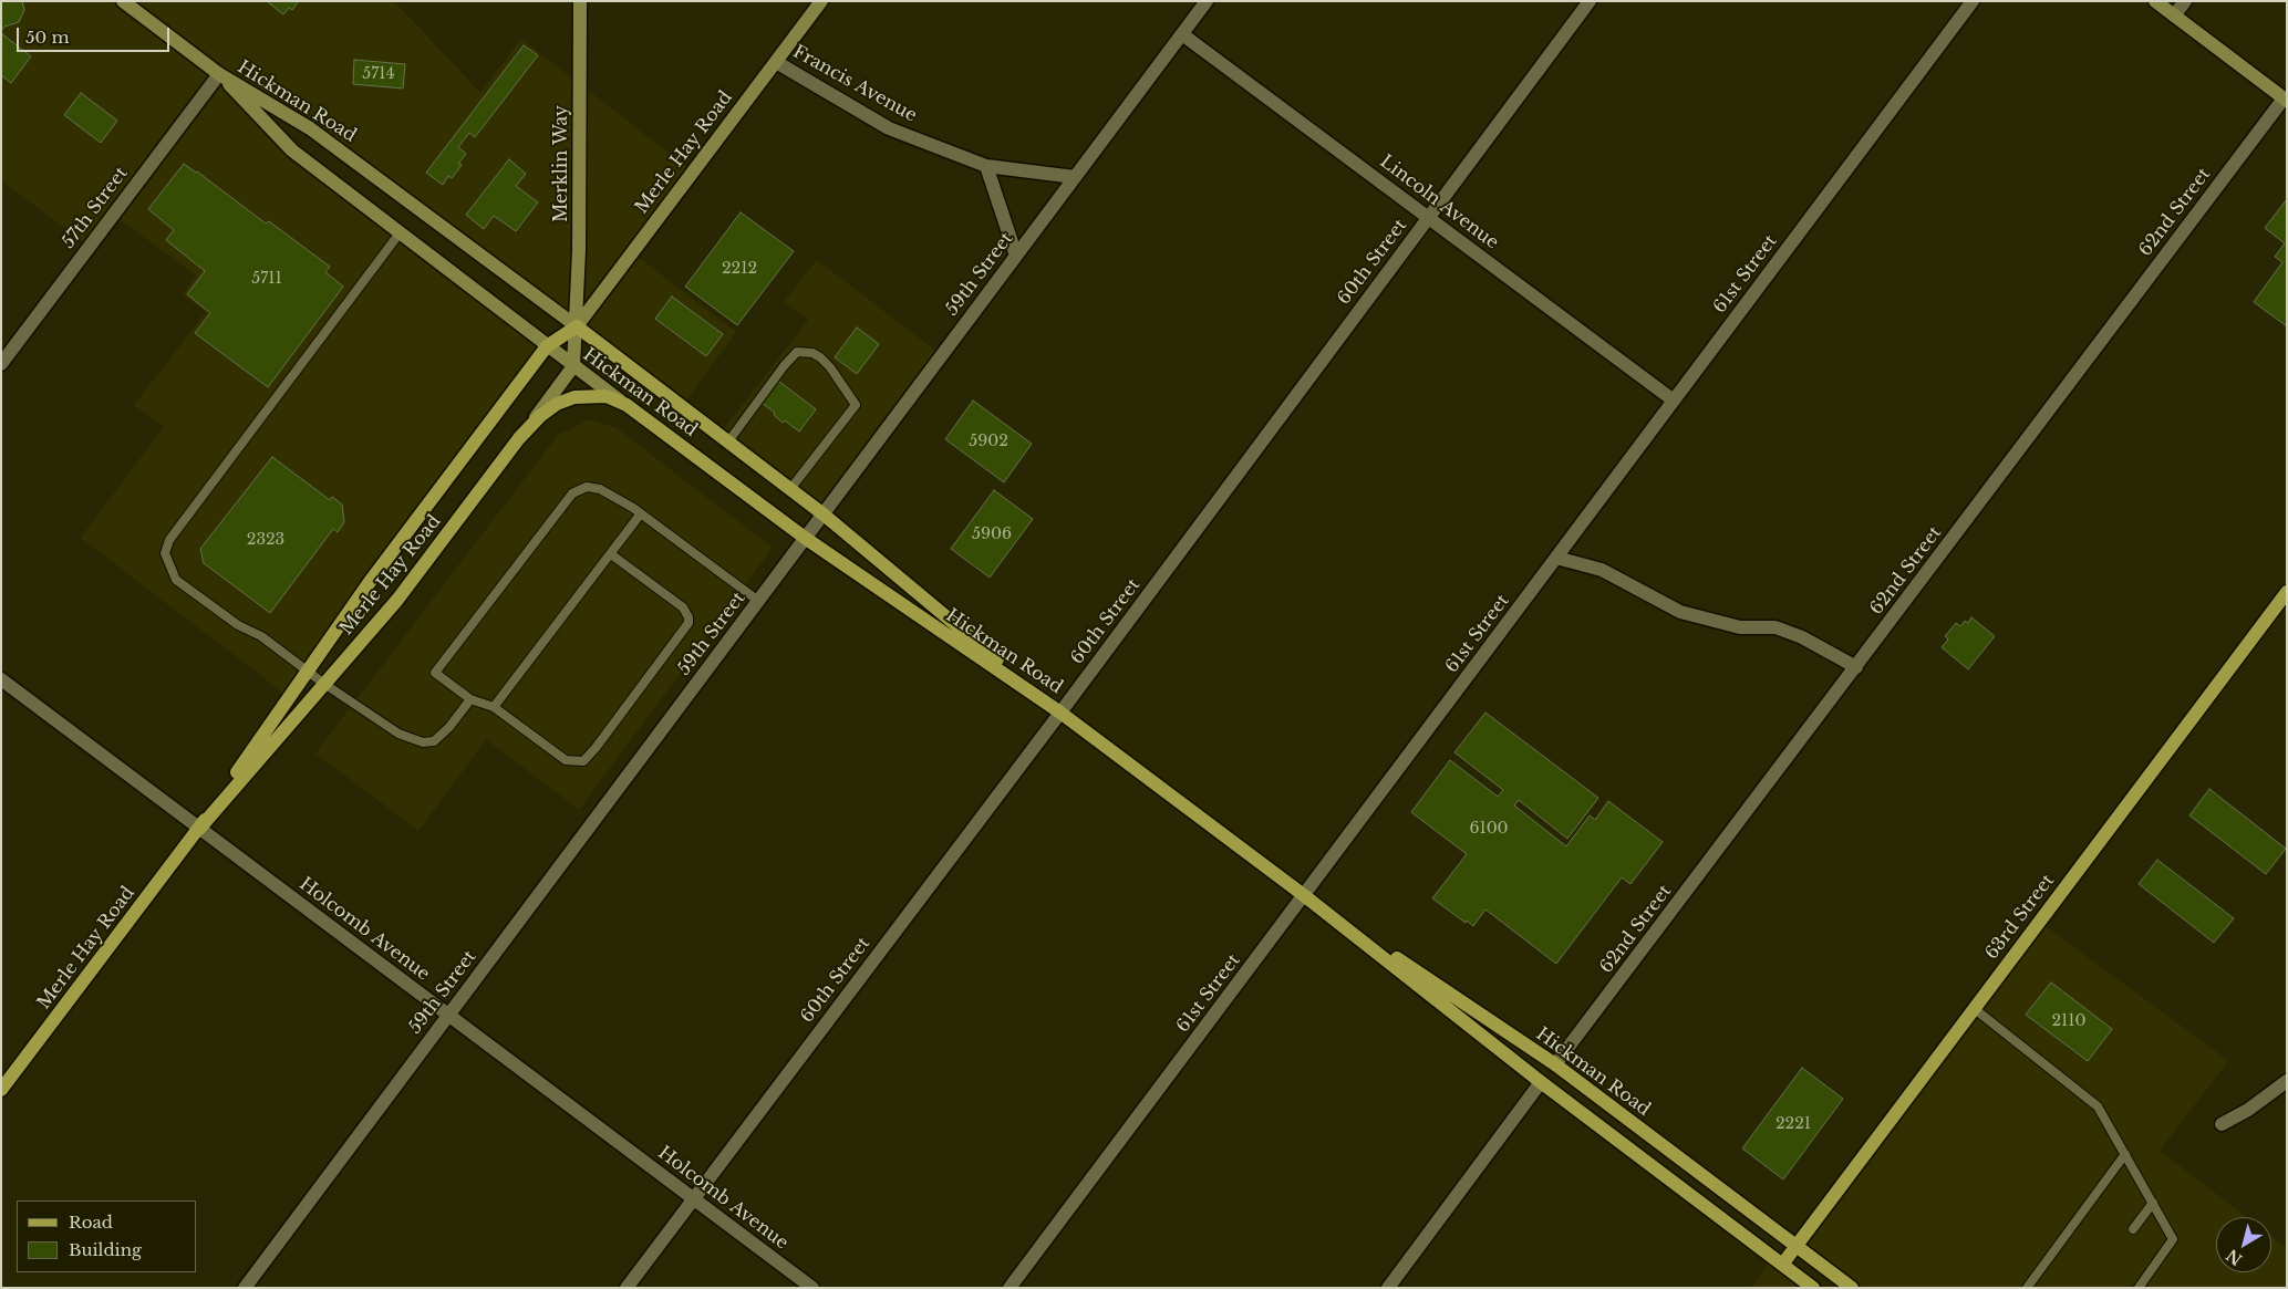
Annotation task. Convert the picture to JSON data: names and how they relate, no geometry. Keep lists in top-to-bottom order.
{
  "streets": {
    "main road": [
      "Hickman Road",
      "Merle Hay Road",
      "Merklin Way",
      "63rd Street"
    ],
    "street": [
      "Francis Avenue",
      "Lincoln Avenue",
      "57th Street",
      "62nd Street",
      "60th Street",
      "59th Street",
      "61st Street",
      "Holcomb Avenue"
    ]
  },
  "crossings": [
    ["Francis Avenue", "Merle Hay Road"],
    ["Francis Avenue", "59th Street"],
    ["Hickman Road", "Merle Hay Road"],
    ["Hickman Road", "Merklin Way"],
    ["Hickman Road", "57th Street"],
    ["Hickman Road", "62nd Street"],
    ["Hickman Road", "60th Street"],
    ["Hickman Road", "59th Street"],
    ["Hickman Road", "61st Street"],
    ["Hickman Road", "63rd Street"],
    ["Merle Hay Road", "Merklin Way"],
    ["Merle Hay Road", "Holcomb Avenue"],
    ["Lincoln Avenue", "60th Street"],
    ["Lincoln Avenue", "59th Street"],
    ["Lincoln Avenue", "61st Street"],
    ["60th Street", "Holcomb Avenue"],
    ["59th Street", "Holcomb Avenue"]
  ],
  "house_numbers": [
    "5714",
    "2212",
    "5711",
    "5902",
    "5906",
    "2323",
    "6100",
    "2110",
    "2221"
  ],
  "legend": ["Road", "Building"],
  "scale_bar": "50 m",
  "north": "bottom left"
}
